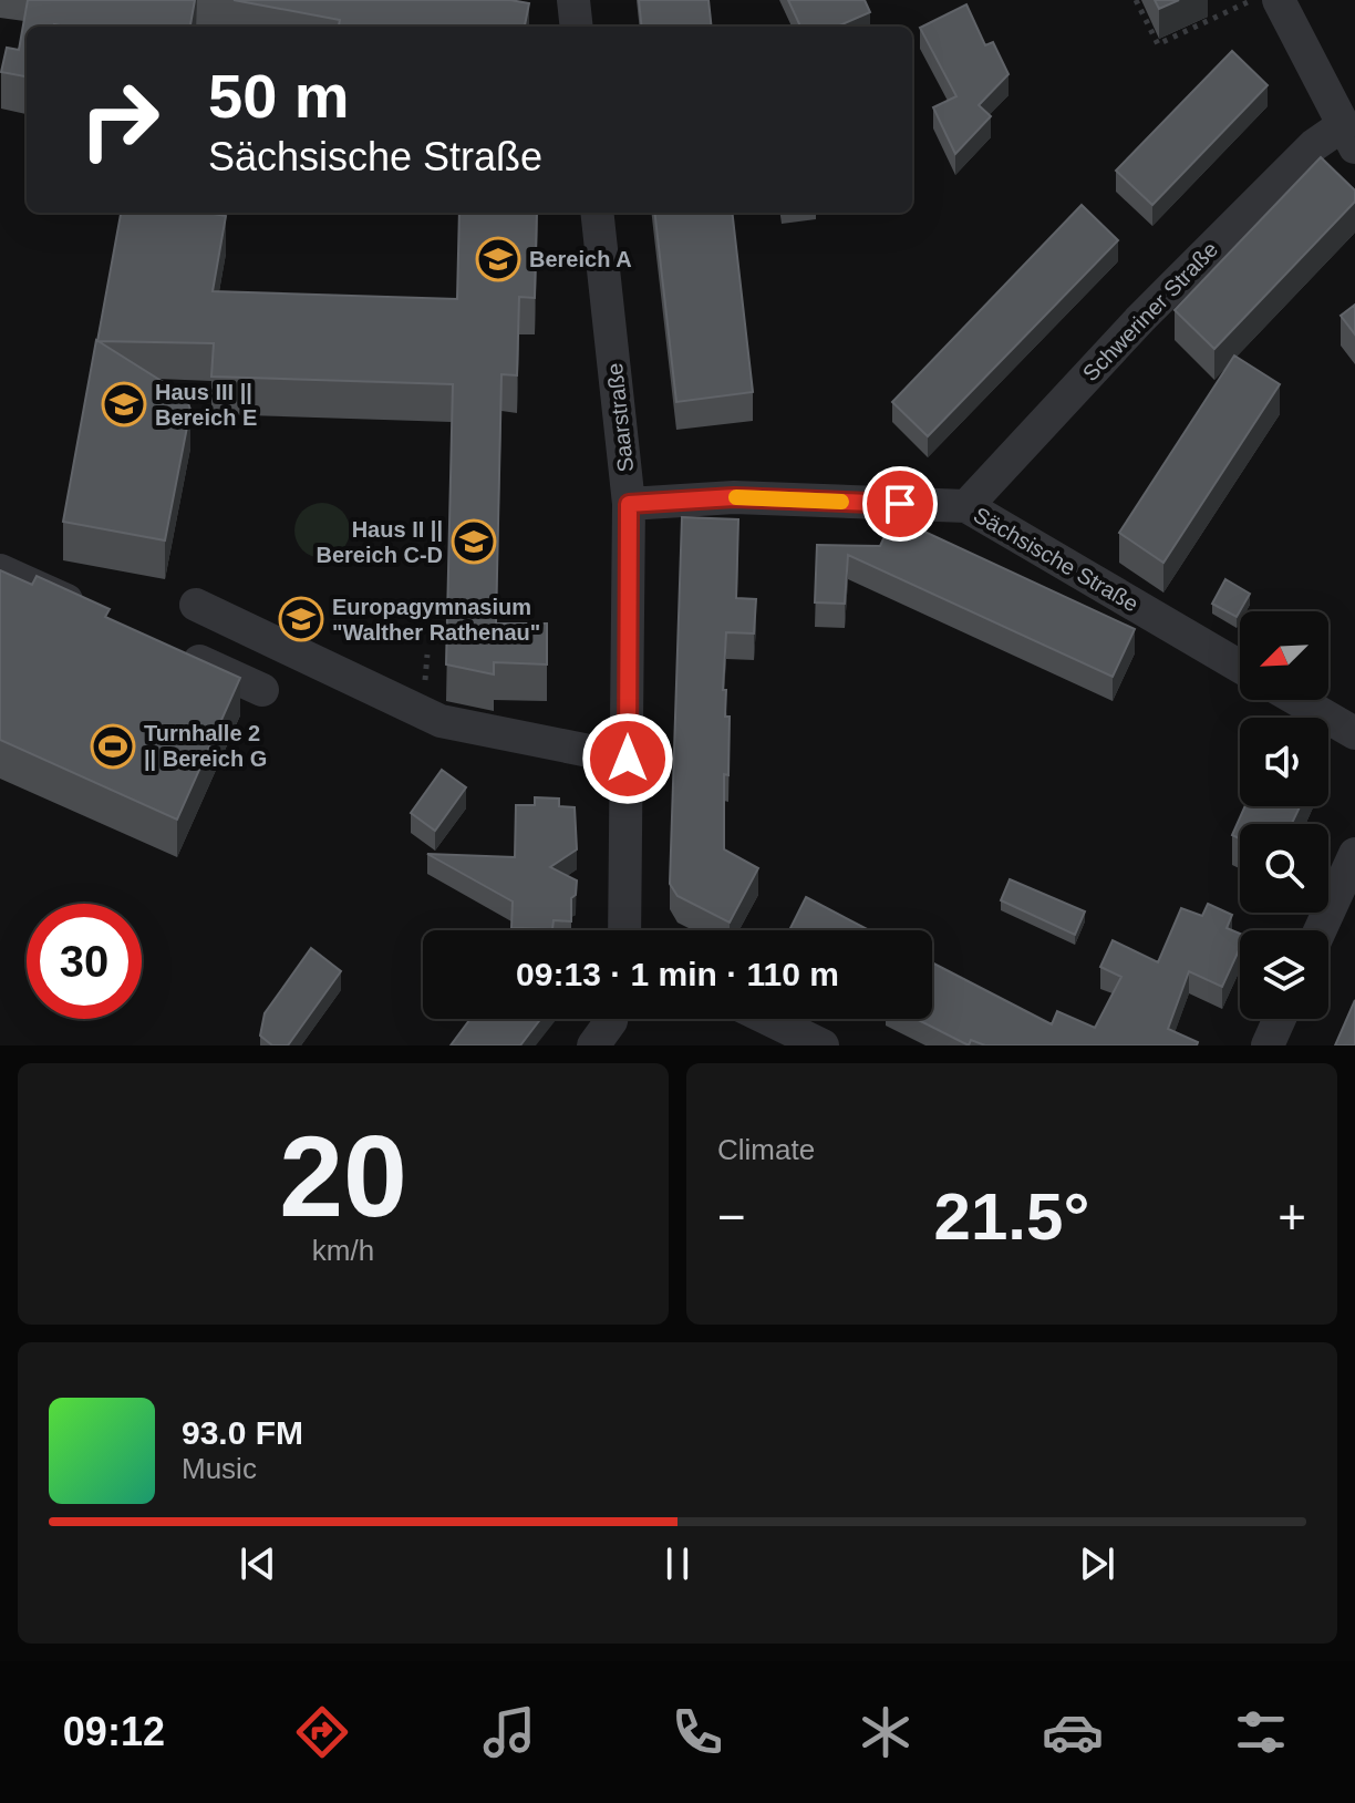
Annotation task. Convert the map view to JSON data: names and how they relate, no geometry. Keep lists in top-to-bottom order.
{
  "streets": {
    "street": ["Schweriner Straße", "Saarstraße", "Sächsische Straße"]
  },
  "crossings": [
    ["Schweriner Straße", "Sächsische Straße"],
    ["Saarstraße", "Sächsische Straße"]
  ],
  "places": {
    "school or university": [
      "Bereich A",
      "Haus III || Bereich E",
      "Haus II || Bereich C-D",
      "Europagymnasium \"Walther Rathenau\""
    ],
    "sports": ["Turnhalle 2 || Bereich G"]
  },
  "north": "bottom left",
  "page": {
    "turn": ["50 m", "Sächsische Straße"],
    "limit": "30",
    "trip": "09:13 · 1 min · 110 m",
    "tile": [
      ["20", "km/h"],
      "Climate"
    ],
    "heat": ["−", "21.5°", "+"],
    "song": ["93.0 FM", "Music"],
    "tabs": "09:12"
  }
}
